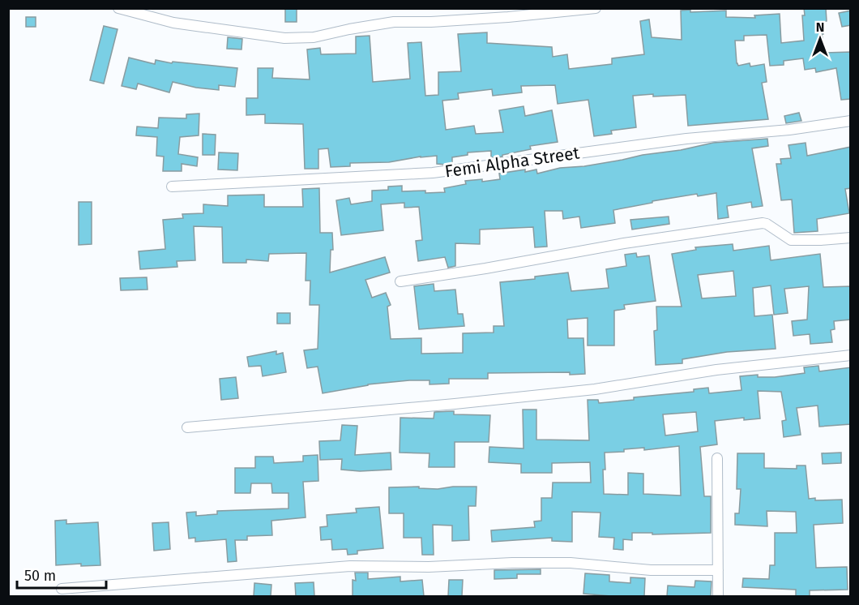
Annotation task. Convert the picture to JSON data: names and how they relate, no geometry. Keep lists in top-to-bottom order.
{
  "streets": {
    "street": ["Femi Alpha Street"]
  },
  "scale_bar": "50 m",
  "north": "top"
}
